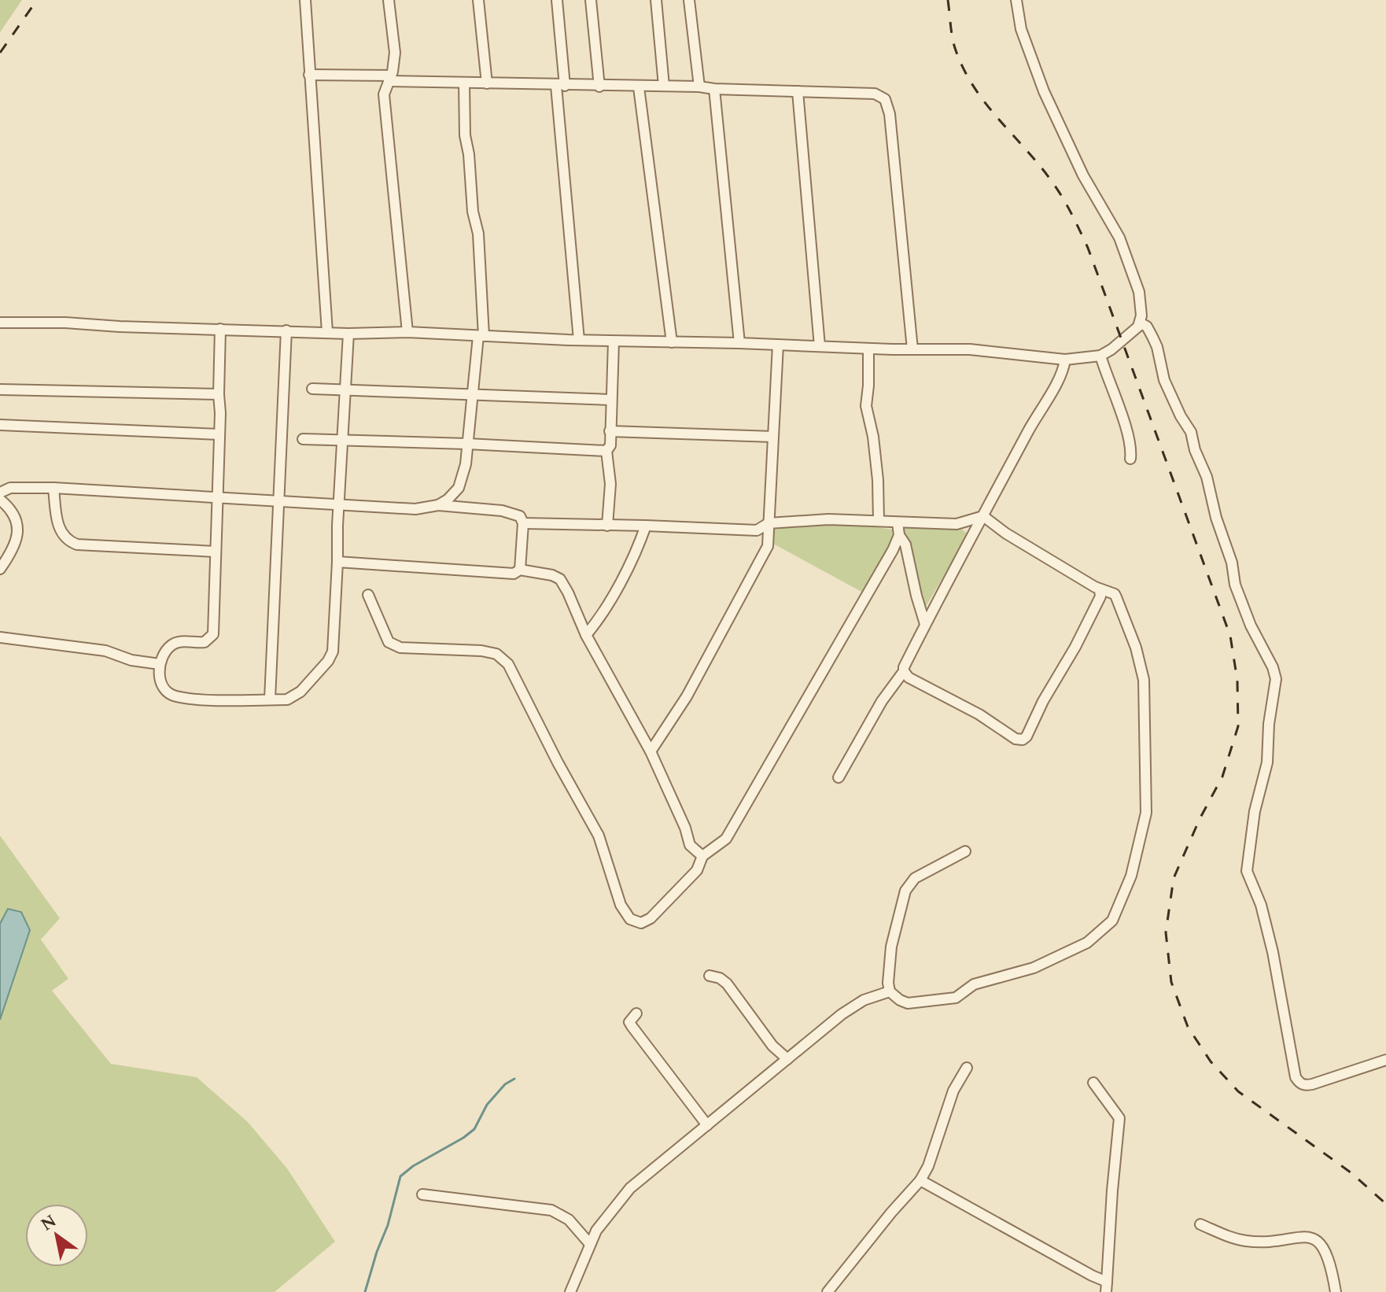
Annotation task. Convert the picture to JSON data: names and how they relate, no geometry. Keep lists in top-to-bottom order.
{
  "north": "top left"
}
